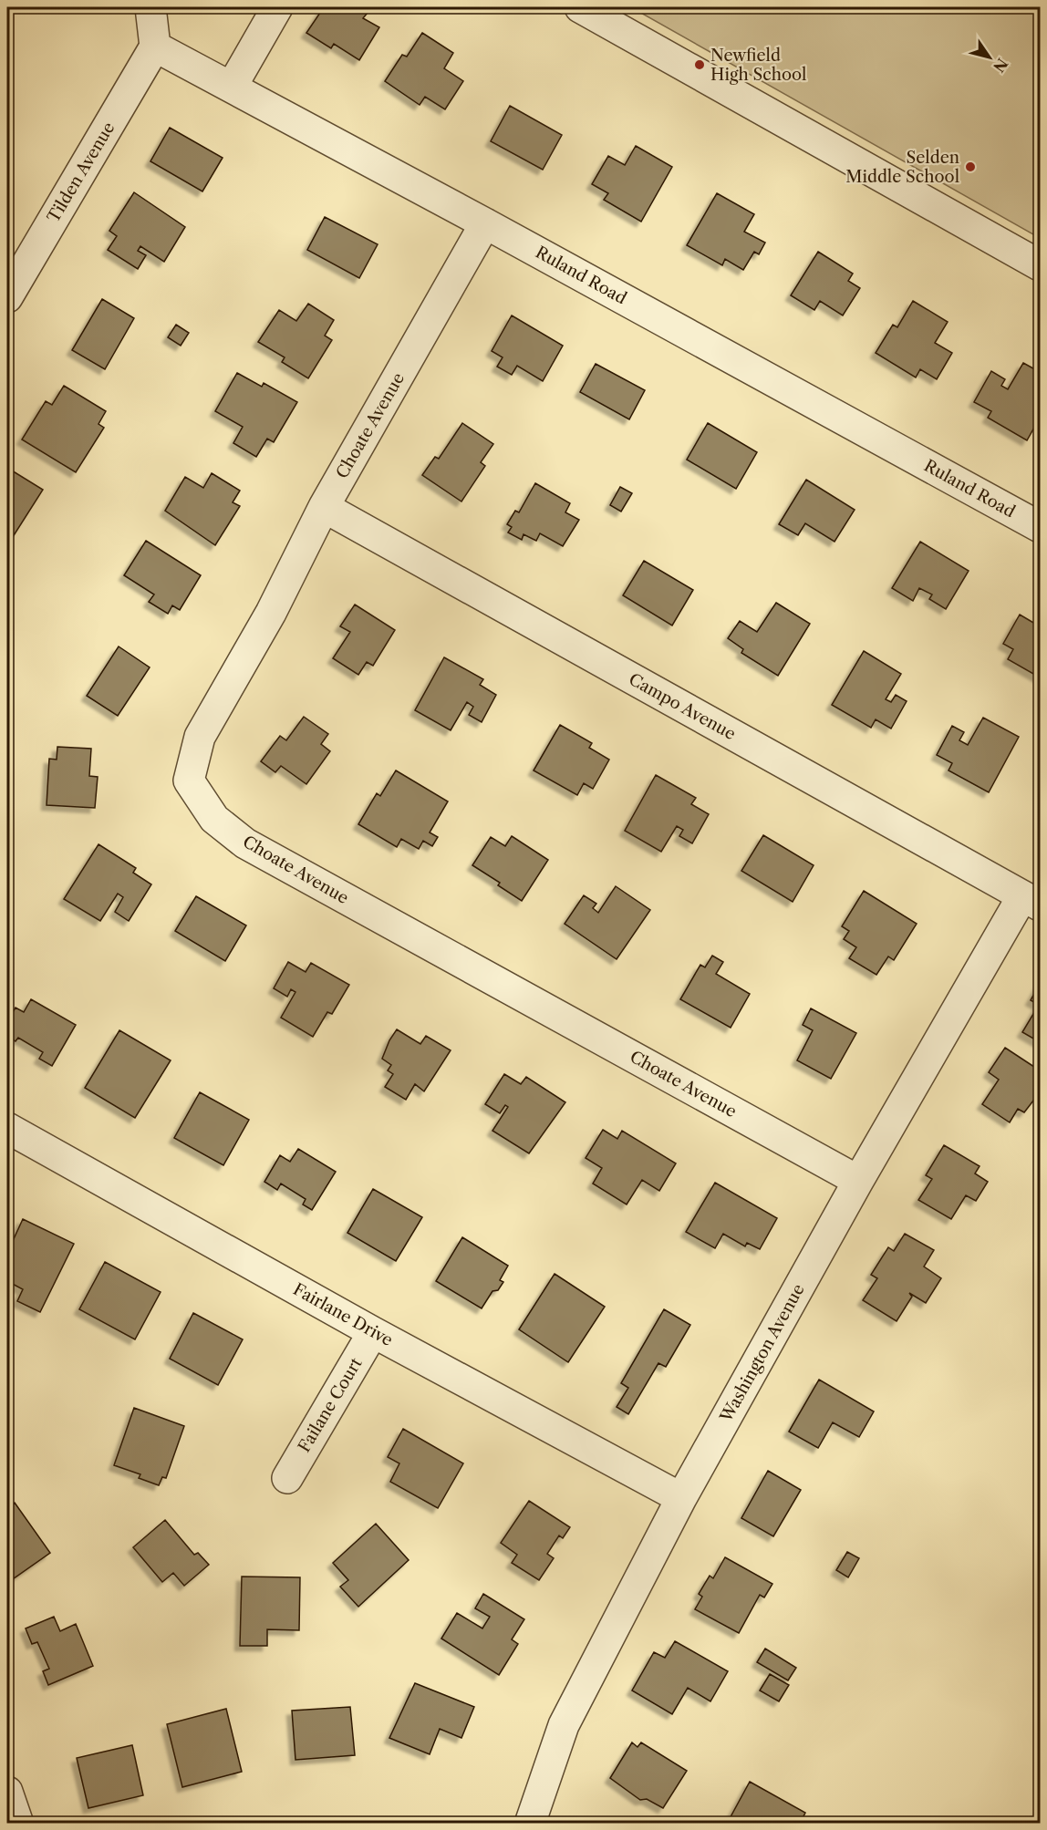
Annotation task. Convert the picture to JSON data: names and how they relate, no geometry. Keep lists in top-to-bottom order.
{
  "streets": {
    "street": [
      "Tilden Avenue",
      "Ruland Road",
      "Choate Avenue",
      "Campo Avenue",
      "Fairlane Drive",
      "Washington Avenue",
      "Failane Court"
    ]
  },
  "crossings": [
    ["Tilden Avenue", "Ruland Road"],
    ["Ruland Road", "Choate Avenue"],
    ["Choate Avenue", "Campo Avenue"],
    ["Choate Avenue", "Washington Avenue"],
    ["Campo Avenue", "Washington Avenue"],
    ["Fairlane Drive", "Washington Avenue"],
    ["Fairlane Drive", "Failane Court"]
  ],
  "places": ["Newfield High School", "Selden Middle School"],
  "north": "bottom right"
}
